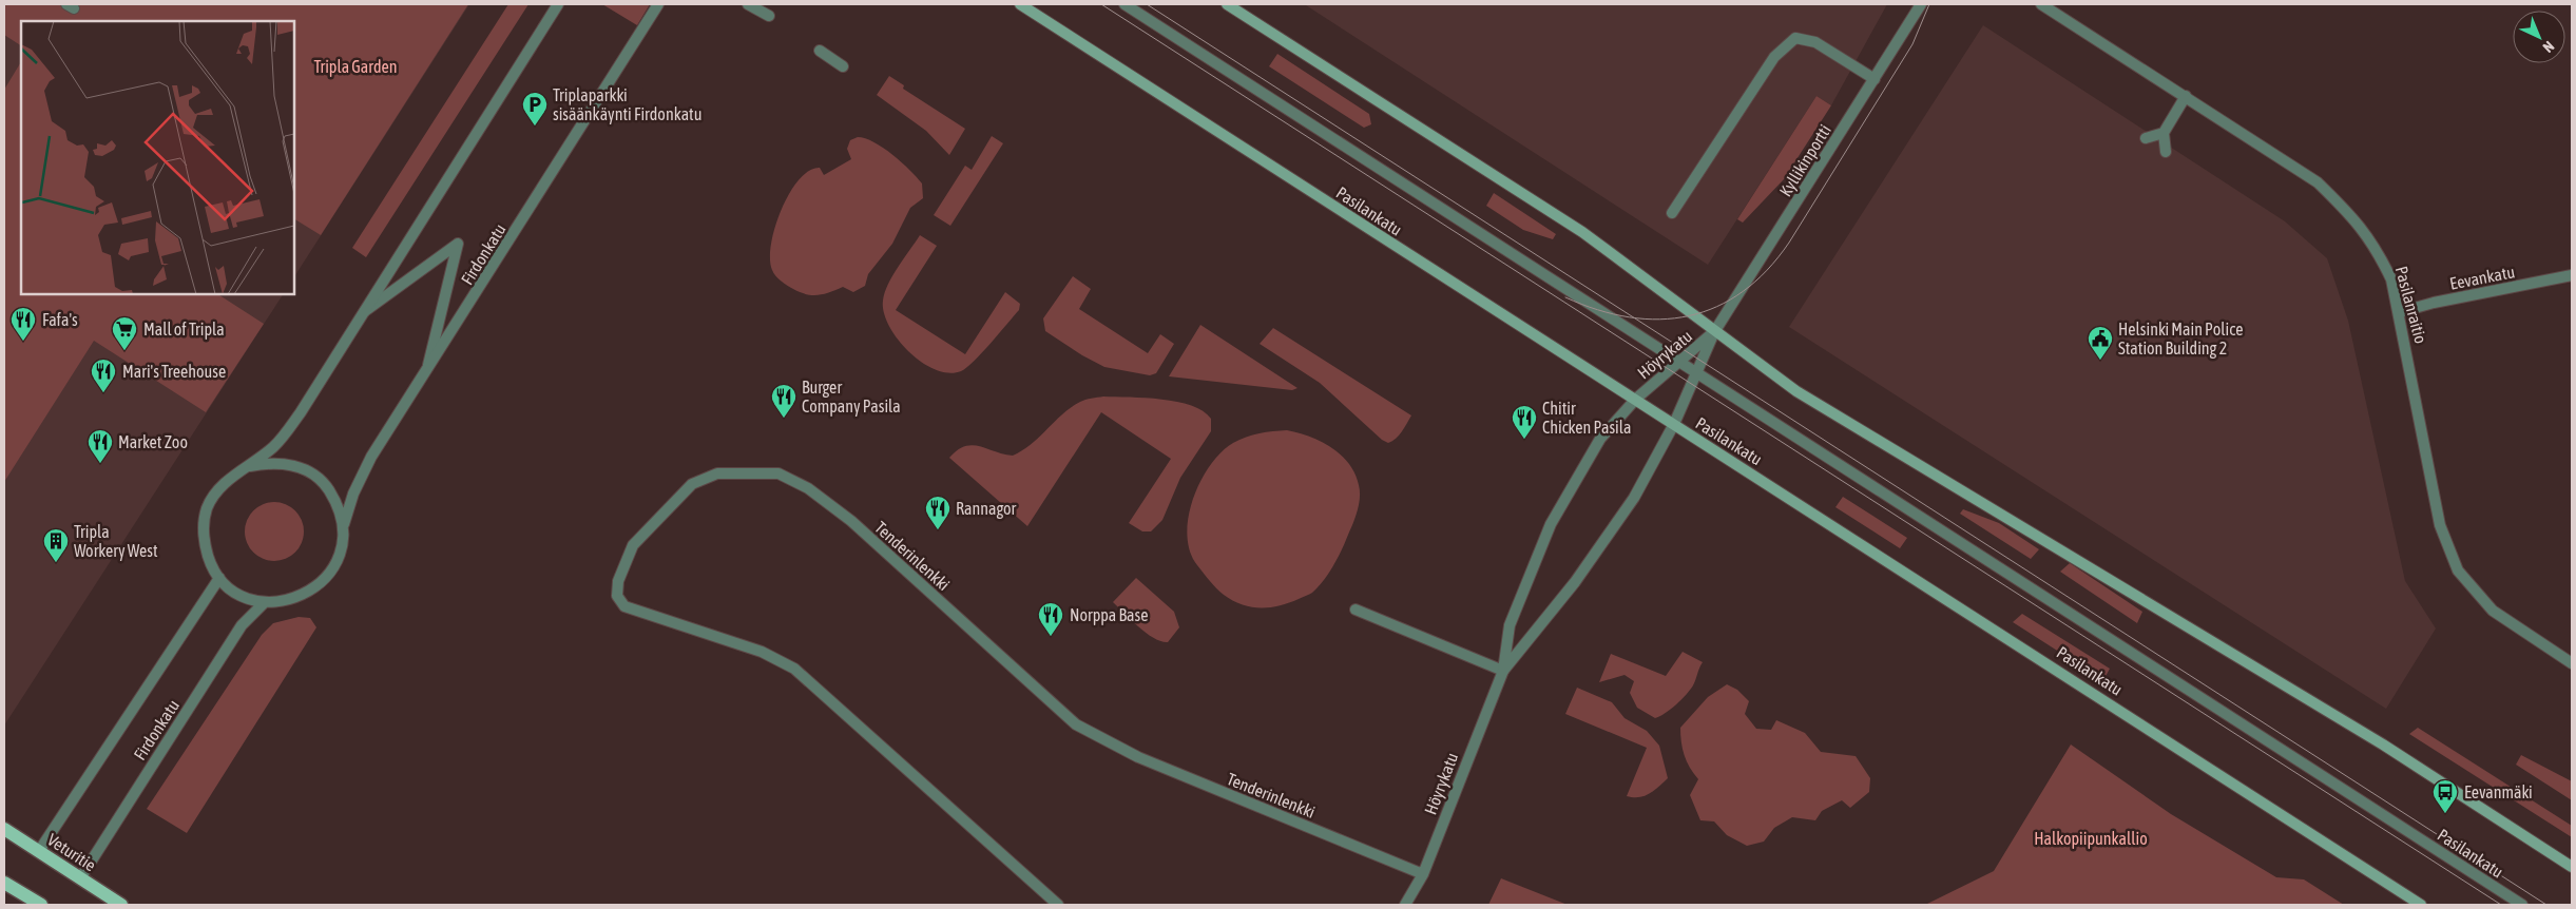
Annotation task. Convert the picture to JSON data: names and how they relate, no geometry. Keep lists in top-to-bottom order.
{
  "streets": {
    "main road": ["Veturitie"],
    "street": [
      "Kyllikinportti",
      "Pasilankatu",
      "Firdonkatu",
      "Eevankatu",
      "Pasilanraitio",
      "Höyrykatu",
      "Tenderinlenkki"
    ]
  },
  "crossings": [
    ["Kyllikinportti", "Höyrykatu"],
    ["Pasilankatu", "Höyrykatu"],
    ["Firdonkatu", "Veturitie"],
    ["Eevankatu", "Pasilanraitio"],
    ["Höyrykatu", "Tenderinlenkki"]
  ],
  "parks": ["Tripla Garden", "Halkopiipunkallio"],
  "places": {
    "parking": ["Triplaparkki sisäänkäynti Firdonkatu"],
    "restaurant": [
      "Fafa's",
      "Mari's Treehouse",
      "Burger Company Pasila",
      "Chitir Chicken Pasila",
      "Market Zoo",
      "Rannagor",
      "Norppa Base"
    ],
    "supermarket": ["Mall of Tripla"],
    "public building": ["Helsinki Main Police Station Building 2"],
    "building": ["Tripla Workery West"],
    "bus stop": ["Eevanmäki"]
  },
  "north": "bottom right"
}
